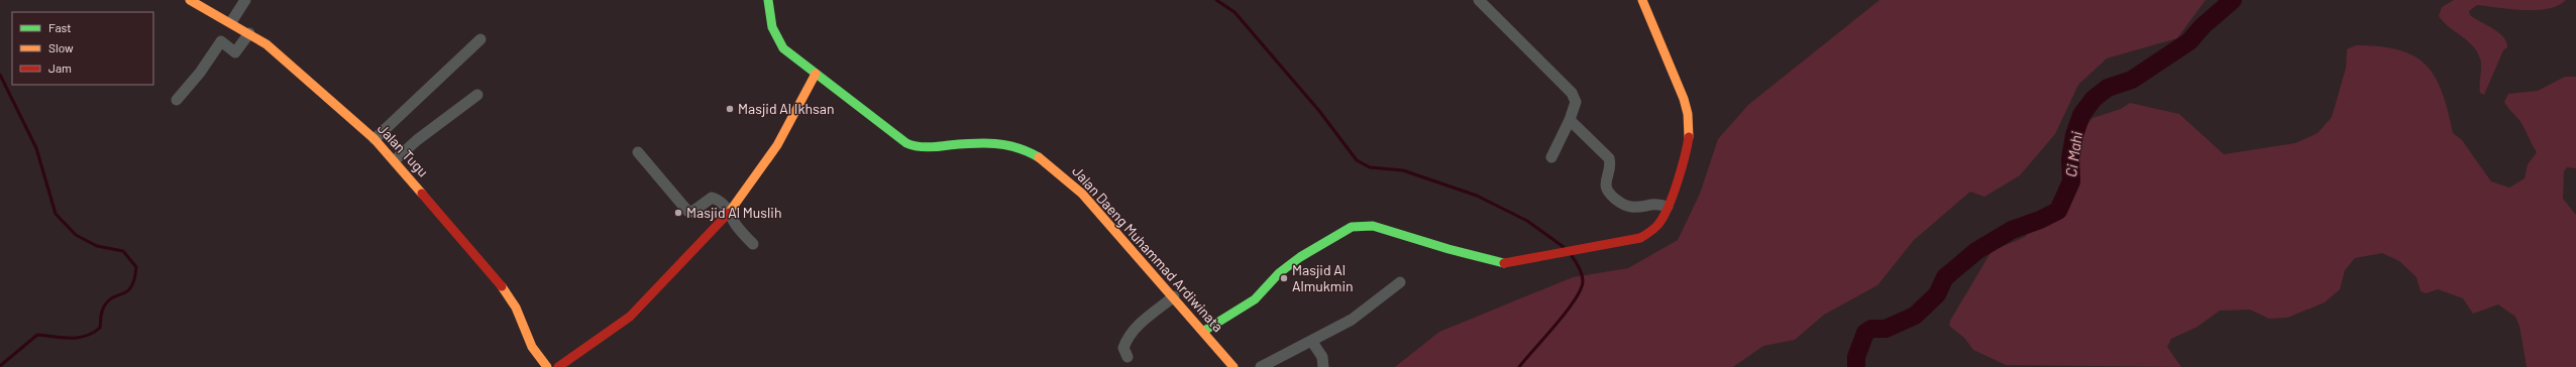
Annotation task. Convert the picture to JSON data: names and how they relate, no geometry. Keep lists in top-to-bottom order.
{
  "streets": {
    "street": ["Jalan Tugu", "Jalan Daeng Muhammad Ardiwinata"]
  },
  "water": ["Ci Mahi"],
  "places": ["Masjid Al Ikhsan", "Masjid Al Muslih", "Masjid Al Almukmin"],
  "legend": ["Fast", "Slow", "Jam"]
}
